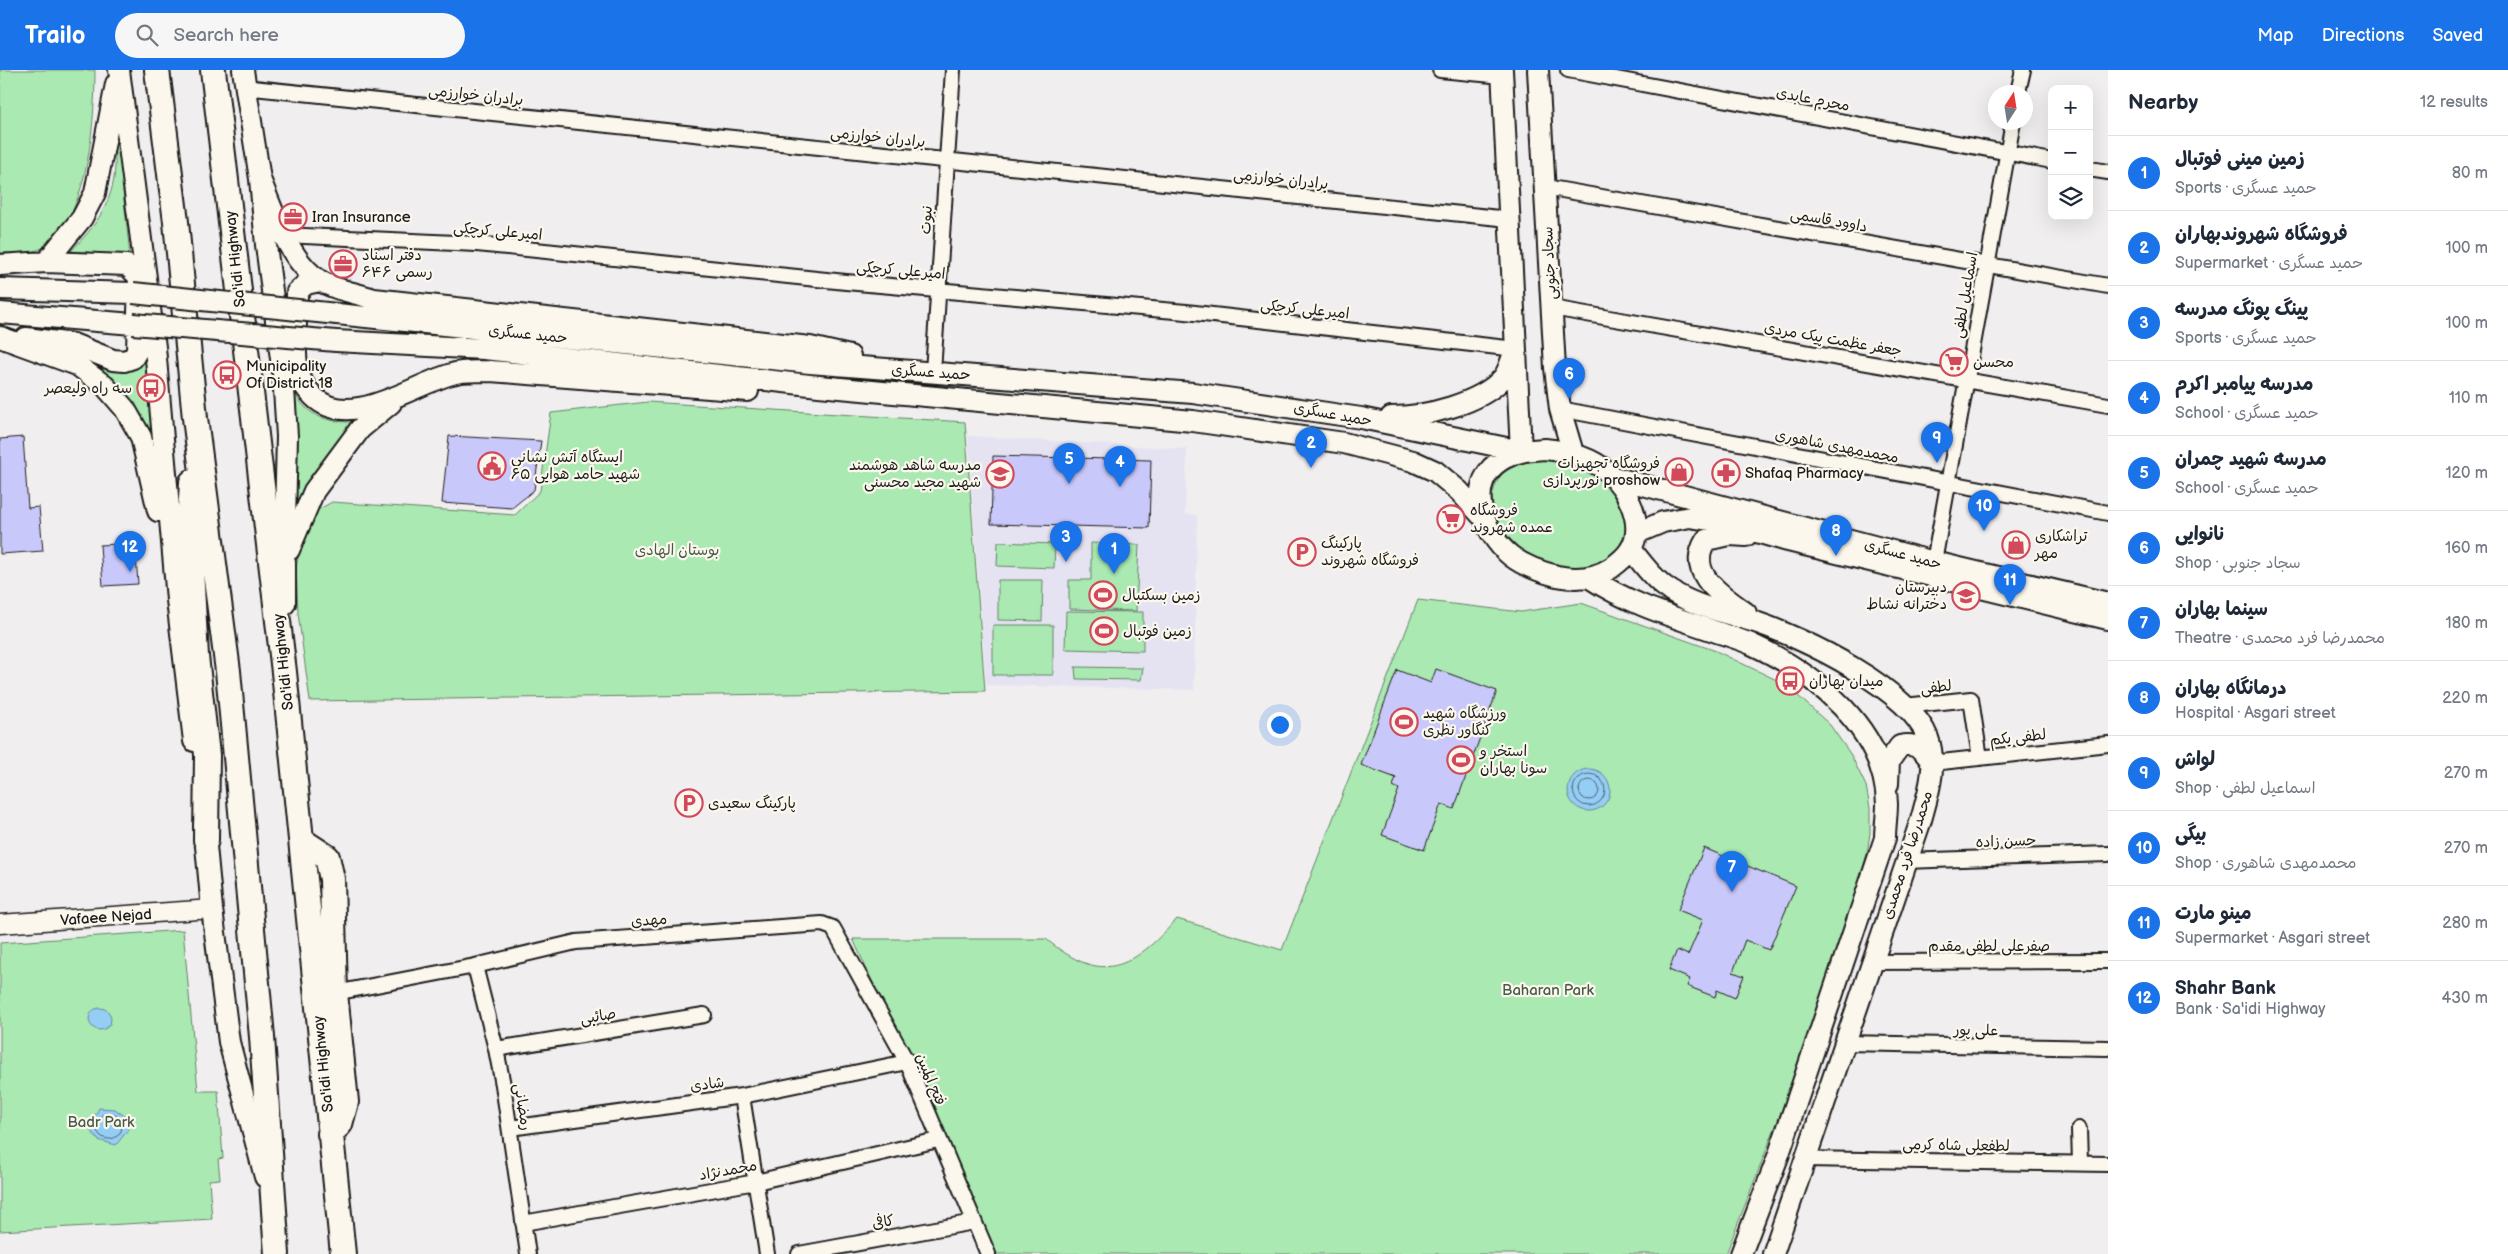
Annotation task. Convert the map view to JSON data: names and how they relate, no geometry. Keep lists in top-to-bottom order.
{
  "streets": {
    "highway": ["Sa'idi Highway"],
    "main road": ["سجاد جنوبی", "حمید عسگری", "محمدرضا فرد محمدی"],
    "street": [
      "برادران خوارزمی",
      "محرم عابدی",
      "نبوت",
      "داوود قاسمی",
      "امیرعلی کرچکی",
      "اسماعیل لطفی",
      "جعفر عظمت پیک مردی",
      "محمدمهدی شاهوری",
      "لطفی",
      "لطفی یکم",
      "حسن زاده",
      "Vafaee Nejad",
      "مهدی",
      "صفرعلی لطفی مقدم",
      "صائبی",
      "علی پور",
      "فتح المبین",
      "شادی",
      "رمضانی",
      "لطفعلی شاه کرمی",
      "محمدنژاد",
      "کافی"
    ]
  },
  "crossings": [
    ["برادران خوارزمی", "نبوت"],
    ["محرم عابدی", "اسماعیل لطفی"],
    ["نبوت", "امیرعلی کرچکی"],
    ["نبوت", "حمید عسگری"],
    ["داوود قاسمی", "سجاد جنوبی"],
    ["داوود قاسمی", "اسماعیل لطفی"],
    ["سجاد جنوبی", "حمید عسگری"],
    ["سجاد جنوبی", "جعفر عظمت پیک مردی"],
    ["سجاد جنوبی", "محمدمهدی شاهوری"],
    ["سجاد جنوبی", "محمدرضا فرد محمدی"],
    ["اسماعیل لطفی", "حمید عسگری"],
    ["اسماعیل لطفی", "جعفر عظمت پیک مردی"],
    ["اسماعیل لطفی", "محمدمهدی شاهوری"],
    ["حمید عسگری", "محمدرضا فرد محمدی"],
    ["لطفی", "لطفی یکم"],
    ["لطفی", "محمدرضا فرد محمدی"],
    ["لطفی یکم", "محمدرضا فرد محمدی"],
    ["حسن زاده", "محمدرضا فرد محمدی"],
    ["محمدرضا فرد محمدی", "صفرعلی لطفی مقدم"],
    ["محمدرضا فرد محمدی", "علی پور"],
    ["محمدرضا فرد محمدی", "لطفعلی شاه کرمی"],
    ["مهدی", "فتح المبین"],
    ["مهدی", "رمضانی"],
    ["صائبی", "رمضانی"],
    ["فتح المبین", "شادی"],
    ["فتح المبین", "محمدنژاد"],
    ["فتح المبین", "کافی"],
    ["شادی", "رمضانی"],
    ["رمضانی", "محمدنژاد"]
  ],
  "parks": ["بوستان الهادی", "Baharan Park", "Badr Park"],
  "places": {
    "office": ["Iran Insurance", "دفتر اسناد رسمی ۶۴۶"],
    "supermarket": ["محسن", "فروشگاه عمده شهروند"],
    "bus stop": ["Municipality Of District 18", "سه راه ولیعصر", "میدان بهاران"],
    "public building": ["ایستگاه آتش نشانی ۶۵ شهید حامد هوایی"],
    "shop": ["فروشگاه تجهیزات نورپردازی proshow", "تراشکاری مهر"],
    "pharmacy": ["Shafaq Pharmacy"],
    "school or university": ["مدرسه شاهد هوشمند شهید مجید محسنی", "دبیرستان دخترانه نشاط"],
    "parking": ["پارکینگ فروشگاه شهروند", "پارکینگ سعیدی"],
    "sports": [
      "زمین بسکتبال",
      "زمین فوتبال",
      "ورزشگاه شهید کنگاور نظری",
      "استخر و سونا بهاران"
    ]
  },
  "north": "top",
  "page": {
    "header": "Trailo",
    "search": "Search here",
    "nav": ["Map", "Directions", "Saved"],
    "heading": ["Nearby", "12 results"],
    "map_buttons": ["+", "−"],
    "list": [
      {
        "mark": "1",
        "name": "زمین مینی فوتبال",
        "note": "Sports · حمید عسگری",
        "value": "80 m"
      },
      {
        "mark": "2",
        "name": "فروشگاه شهروندبهاران",
        "note": "Supermarket · حمید عسگری",
        "value": "100 m"
      },
      {
        "mark": "3",
        "name": "پینگ پونگ مدرسه",
        "note": "Sports · حمید عسگری",
        "value": "100 m"
      },
      {
        "mark": "4",
        "name": "مدرسه پیامبر اکرم",
        "note": "School · حمید عسگری",
        "value": "110 m"
      },
      {
        "mark": "5",
        "name": "مدرسه شهید چمران",
        "note": "School · حمید عسگری",
        "value": "120 m"
      },
      {
        "mark": "6",
        "name": "نانوایی",
        "note": "Shop · سجاد جنوبی",
        "value": "160 m"
      },
      {
        "mark": "7",
        "name": "سینما بهاران",
        "note": "Theatre · محمدرضا فرد محمدی",
        "value": "180 m"
      },
      {
        "mark": "8",
        "name": "درمانگاه بهاران",
        "note": "Hospital · Asgari street",
        "value": "220 m"
      },
      {
        "mark": "9",
        "name": "لواش",
        "note": "Shop · اسماعیل لطفی",
        "value": "270 m"
      },
      {
        "mark": "10",
        "name": "بیگی",
        "note": "Shop · محمدمهدی شاهوری",
        "value": "270 m"
      },
      {
        "mark": "11",
        "name": "مینو مارت",
        "note": "Supermarket · Asgari street",
        "value": "280 m"
      },
      {
        "mark": "12",
        "name": "Shahr Bank",
        "note": "Bank · Sa'idi Highway",
        "value": "430 m"
      }
    ],
    "pins": [
      "6",
      "9",
      "2",
      "5",
      "4",
      "10",
      "8",
      "3",
      "12",
      "1",
      "11",
      "7"
    ]
  }
}
